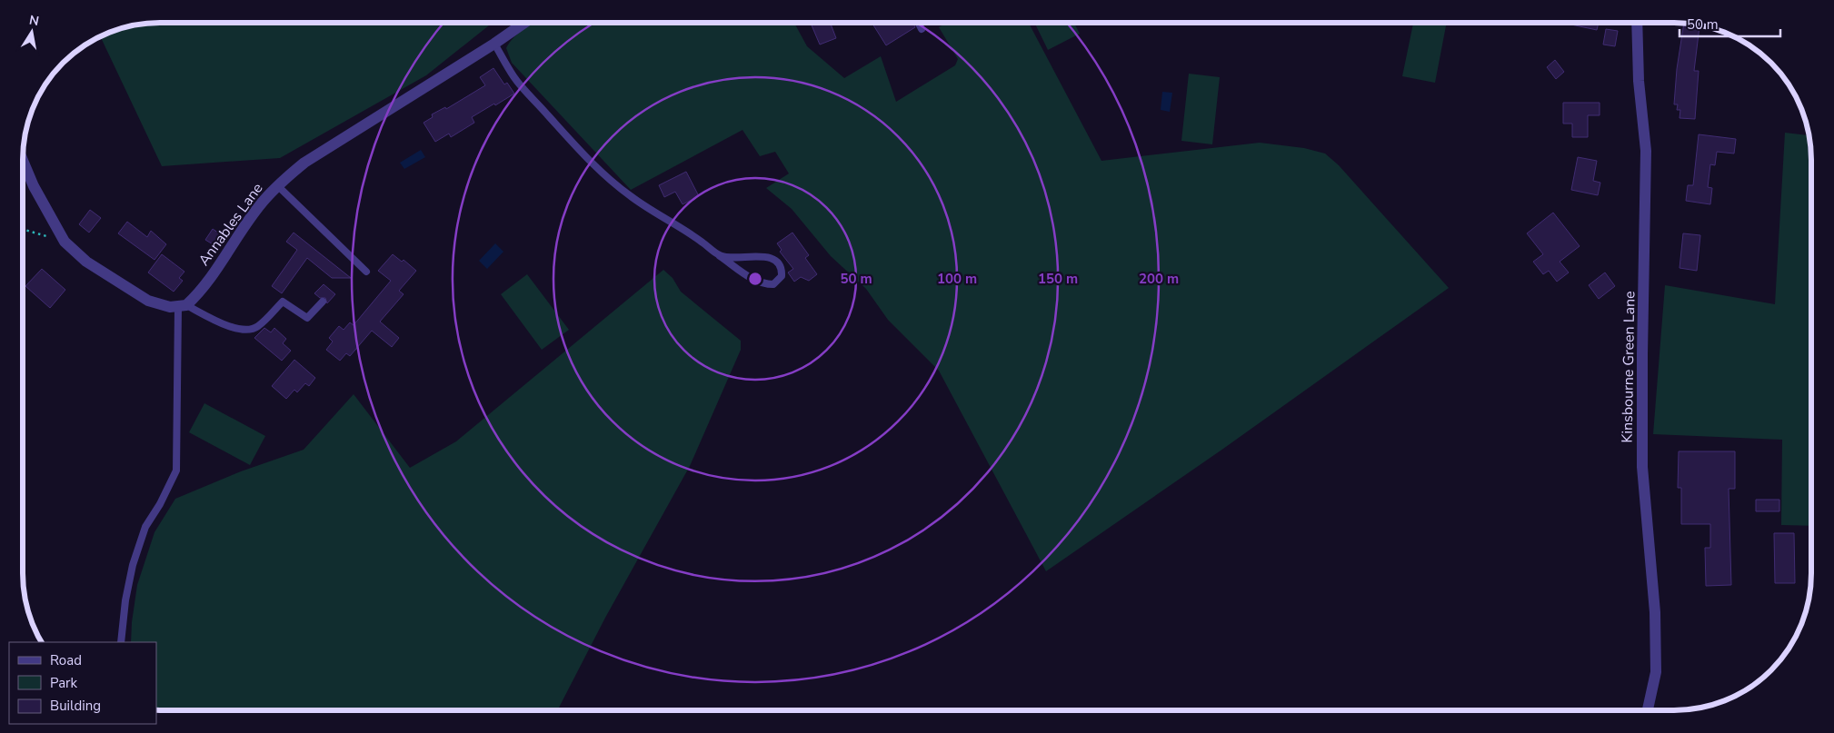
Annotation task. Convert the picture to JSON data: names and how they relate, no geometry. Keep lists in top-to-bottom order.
{
  "streets": {
    "street": ["Annables Lane", "Kinsbourne Green Lane"]
  },
  "legend": ["Road", "Park", "Building"],
  "scale_bar": "50 m",
  "north": "top",
  "rings": [
    "50 m",
    "100 m",
    "150 m",
    "200 m"
  ]
}
